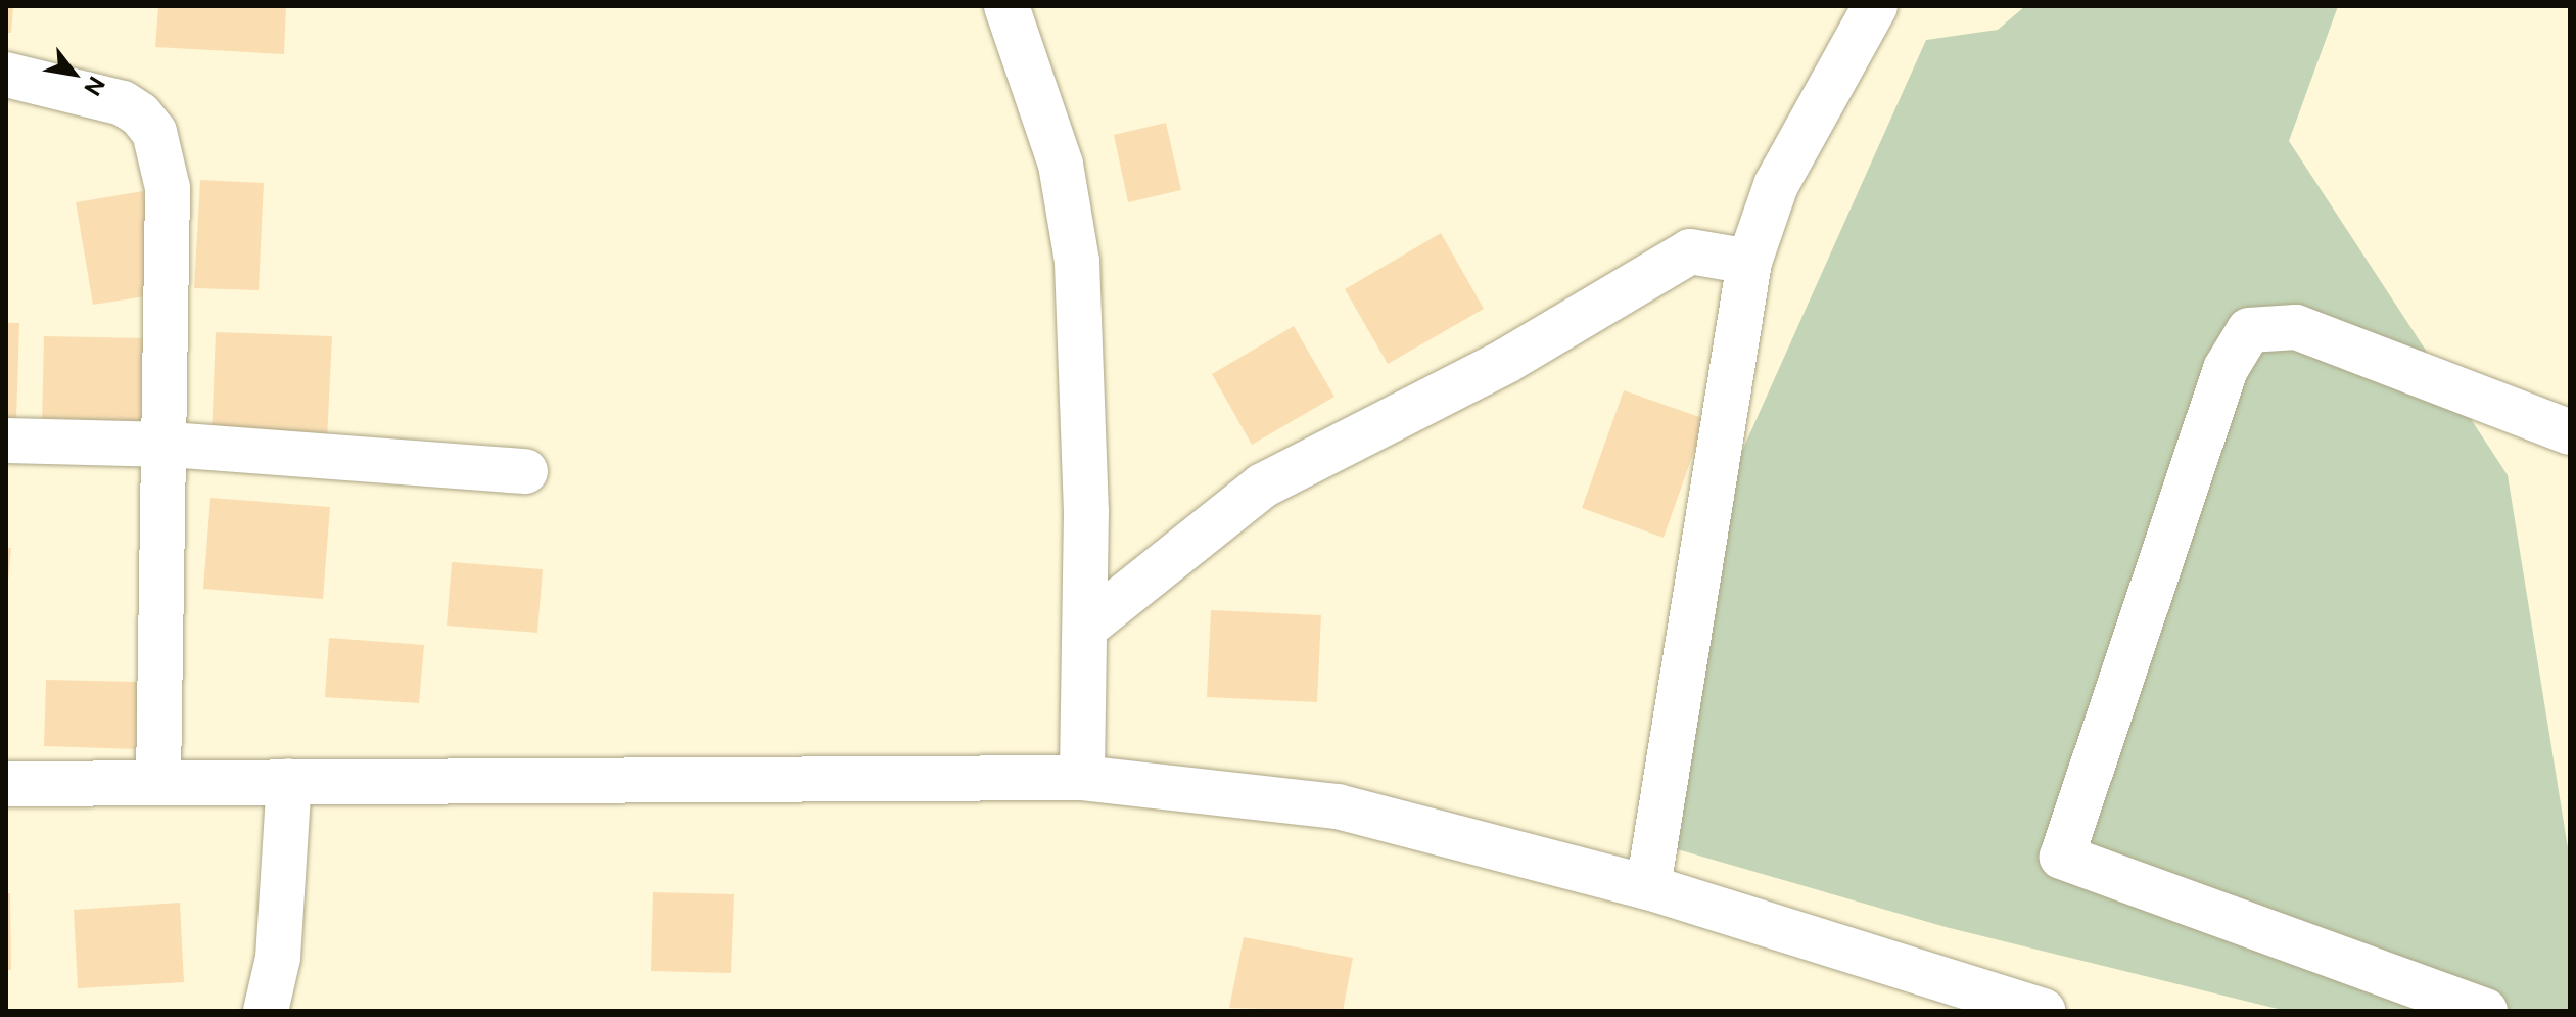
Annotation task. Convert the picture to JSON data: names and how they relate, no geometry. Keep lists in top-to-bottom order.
{
  "north": "bottom right"
}
